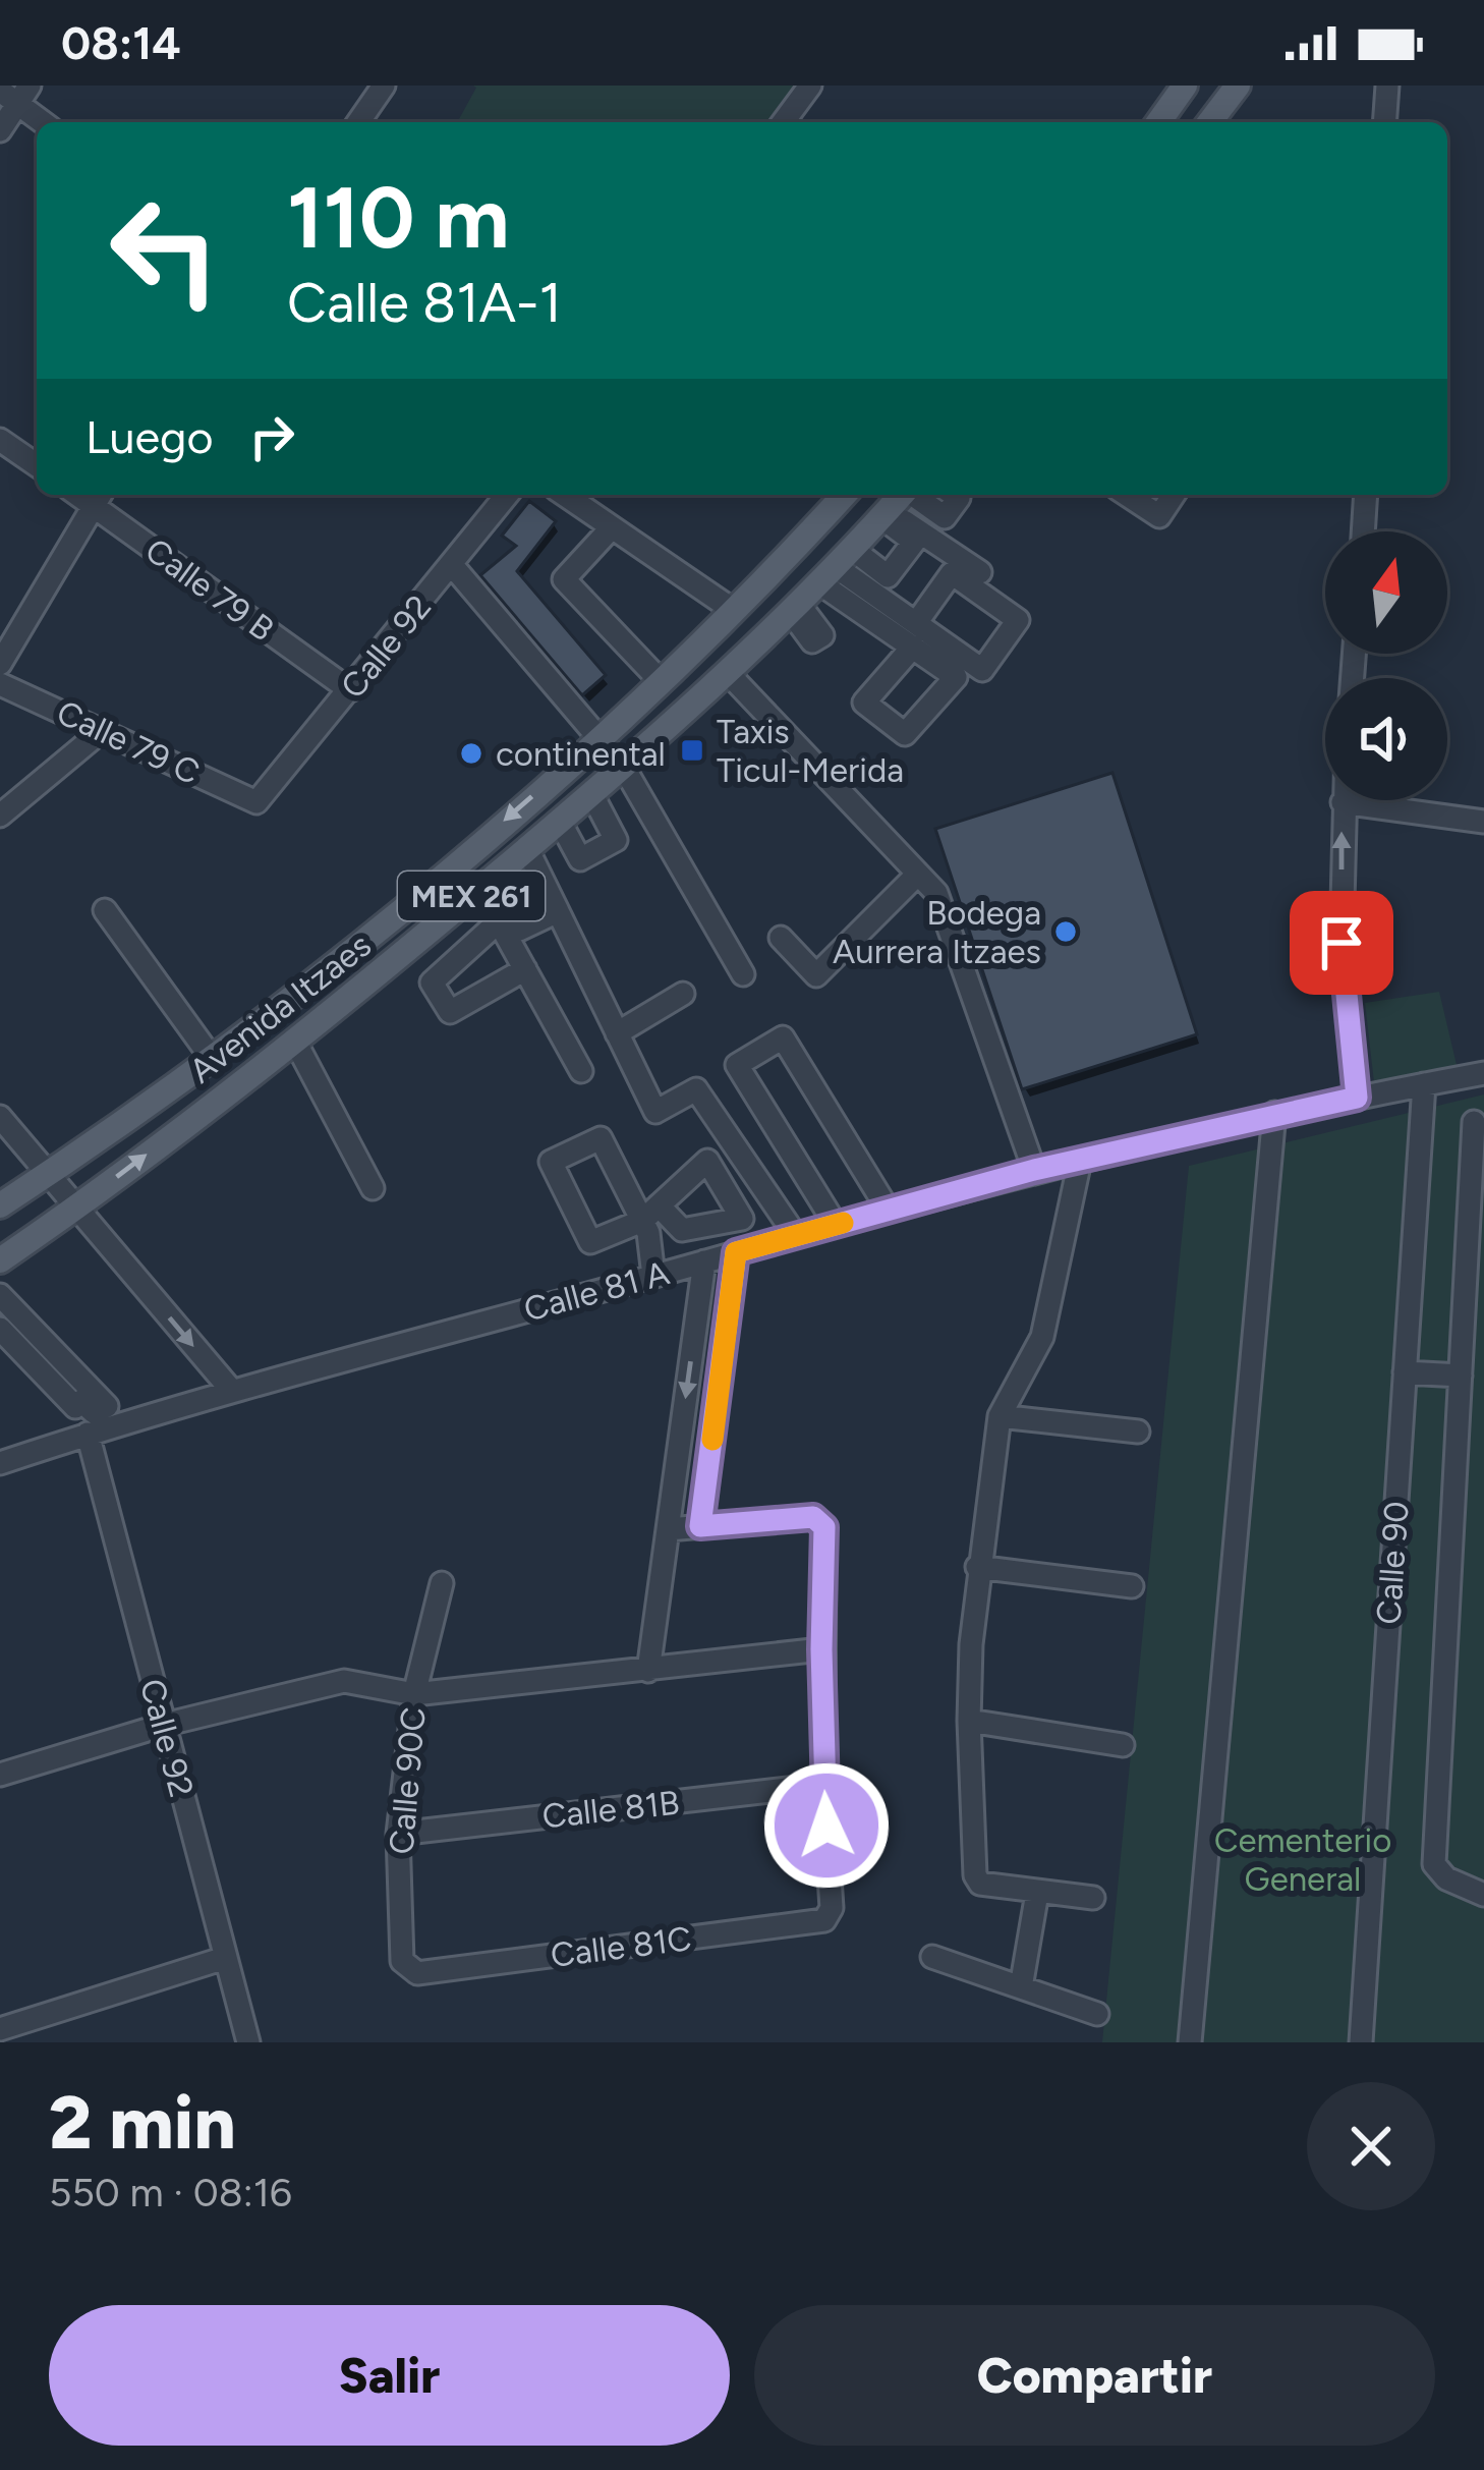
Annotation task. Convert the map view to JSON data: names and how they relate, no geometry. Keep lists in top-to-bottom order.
{
  "streets": {
    "main road": ["MEX 261", "Avenida Itzaes"],
    "street": [
      "Calle 79 B",
      "Calle 92",
      "Calle 79 C",
      "Calle 81 A",
      "Calle 90",
      "Calle 90C",
      "Calle 81B",
      "Calle 81C"
    ]
  },
  "crossings": [
    ["Calle 79 B", "Calle 92"],
    ["Calle 92", "Calle 79 C"],
    ["Calle 92", "Calle 81 A"],
    ["Calle 81 A", "Calle 90"],
    ["Calle 90C", "Calle 81B"],
    ["Calle 90C", "Calle 81C"],
    ["Calle 81B", "Calle 81C"]
  ],
  "parks": ["Cementerio General"],
  "places": {
    "transit": ["Taxis Ticul-Merida"],
    "other": ["continental", "Bodega Aurrera Itzaes"]
  },
  "north": "top",
  "page": {
    "status": "08:14",
    "turn": ["110 m", "Calle 81A-1"],
    "then": "Luego",
    "heading": ["2 min", "550 m · 08:16"],
    "buttons": ["Salir", "Compartir"]
  }
}
